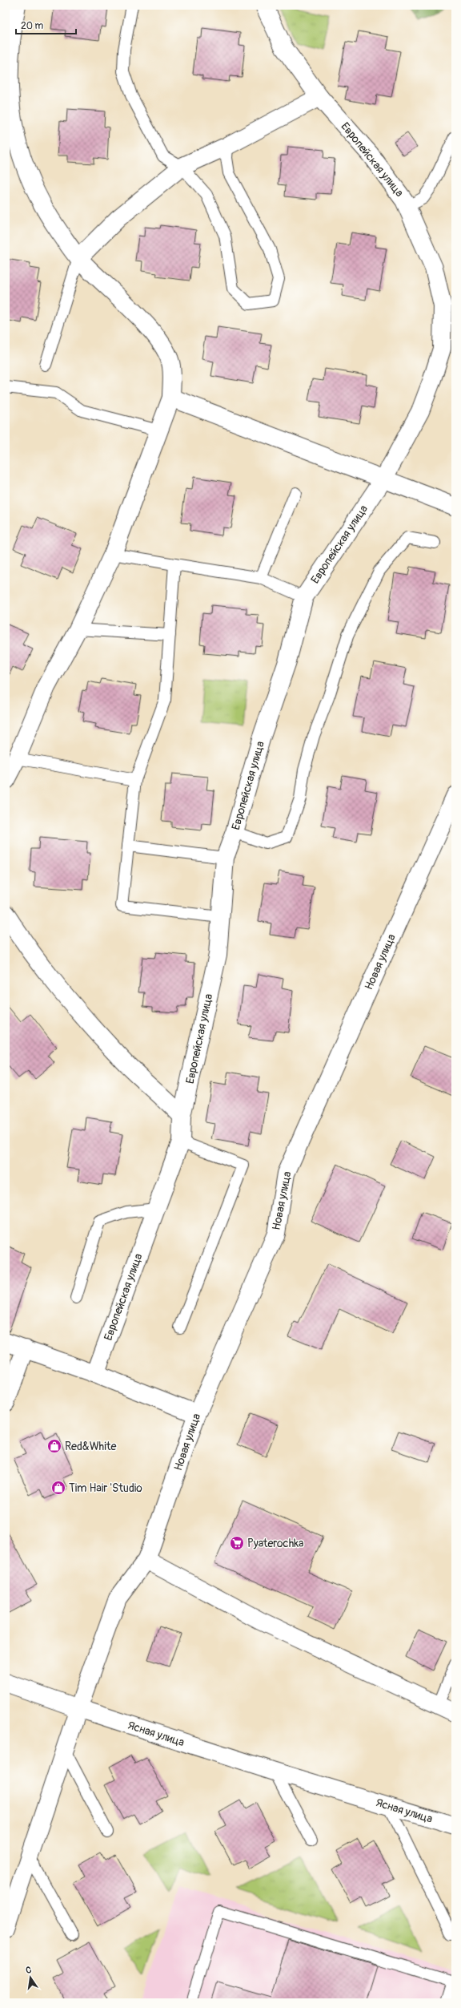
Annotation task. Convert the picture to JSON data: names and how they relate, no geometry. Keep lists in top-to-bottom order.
{
  "streets": {
    "street": ["Европейская улица", "Новая улица", "Ясная улица"]
  },
  "crossings": [
    ["Новая улица", "Ясная улица"]
  ],
  "places": {
    "shop": ["Red&White", "Tim Hair 'Studio"],
    "supermarket": ["Pyaterochka"]
  },
  "scale_bar": "20 m",
  "north": "top"
}
